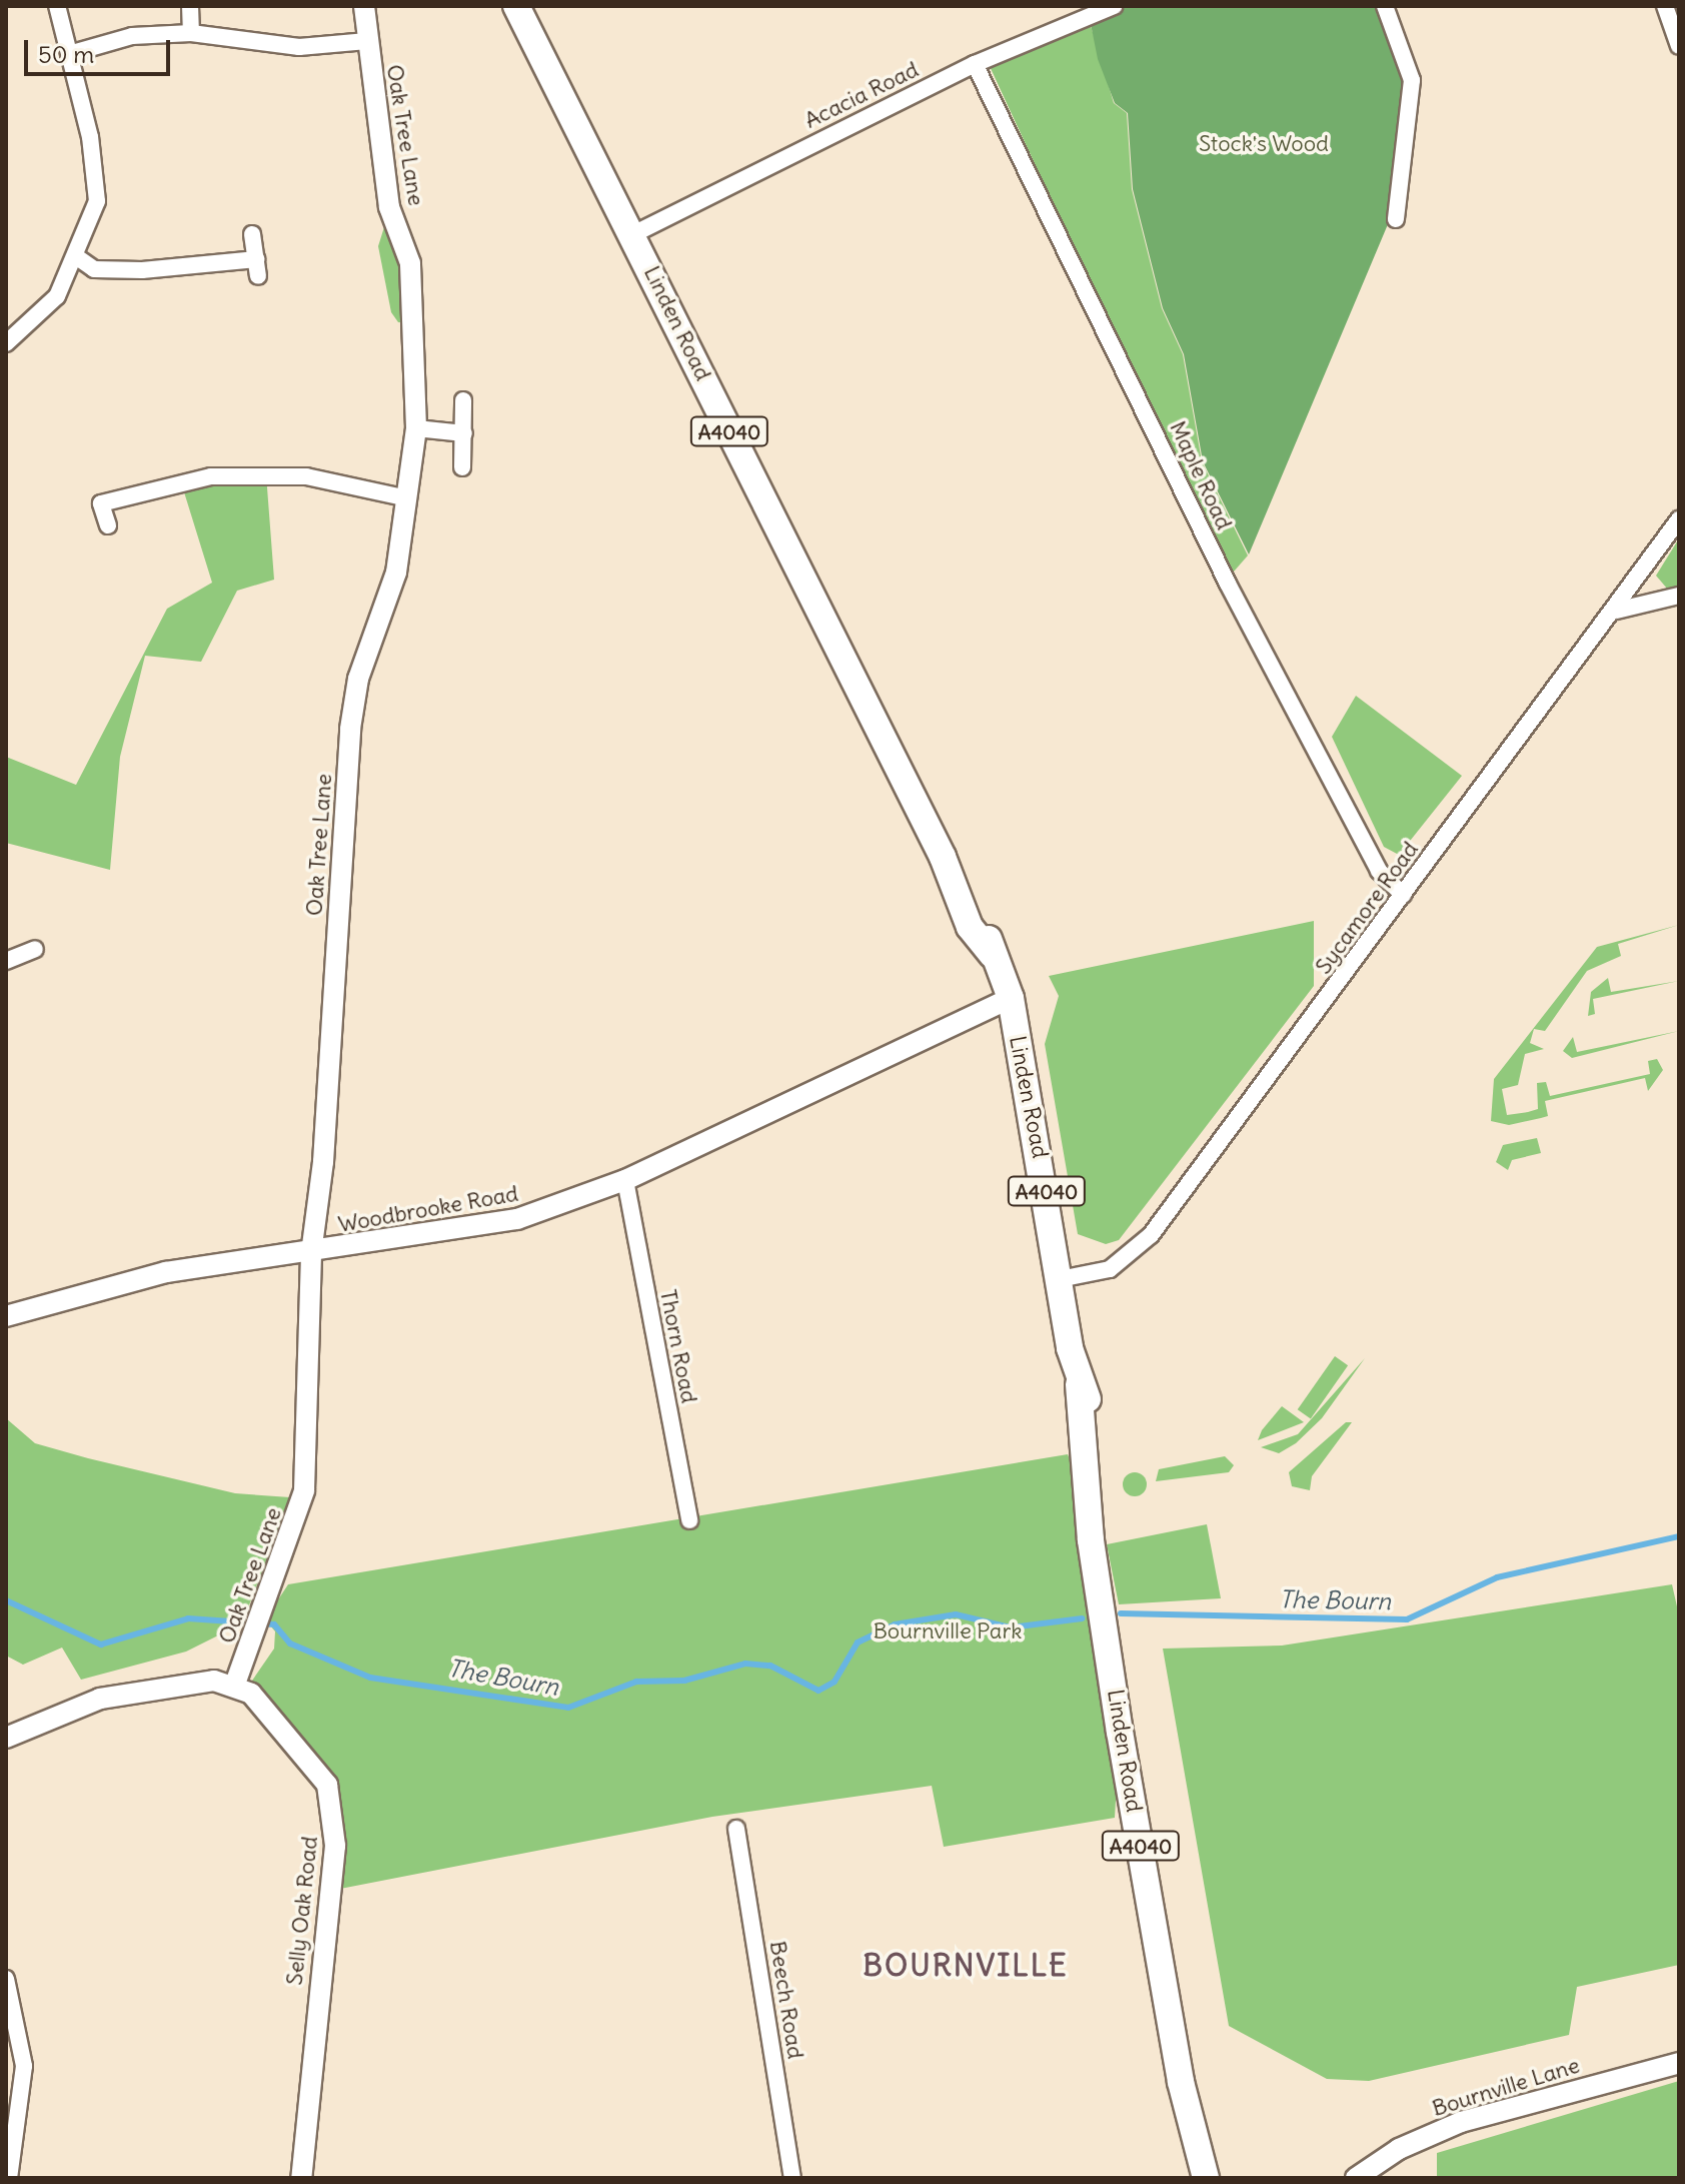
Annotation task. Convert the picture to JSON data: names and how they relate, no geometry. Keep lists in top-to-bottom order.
{
  "streets": {
    "highway": ["Linden Road", "A4040"],
    "street": [
      "Acacia Road",
      "Oak Tree Lane",
      "Maple Road",
      "Sycamore Road",
      "Woodbrooke Road",
      "Thorn Road",
      "Selly Oak Road",
      "Beech Road",
      "Bournville Lane"
    ]
  },
  "crossings": [
    ["Acacia Road", "Linden Road"],
    ["Acacia Road", "Maple Road"],
    ["Oak Tree Lane", "Woodbrooke Road"],
    ["Oak Tree Lane", "Selly Oak Road"],
    ["Linden Road", "Sycamore Road"],
    ["Linden Road", "Woodbrooke Road"],
    ["Maple Road", "Sycamore Road"],
    ["Woodbrooke Road", "Thorn Road"]
  ],
  "districts": ["BOURNVILLE"],
  "water": ["The Bourn"],
  "parks": ["Stock's Wood", "Bournville Park"],
  "scale_bar": "50 m"
}
